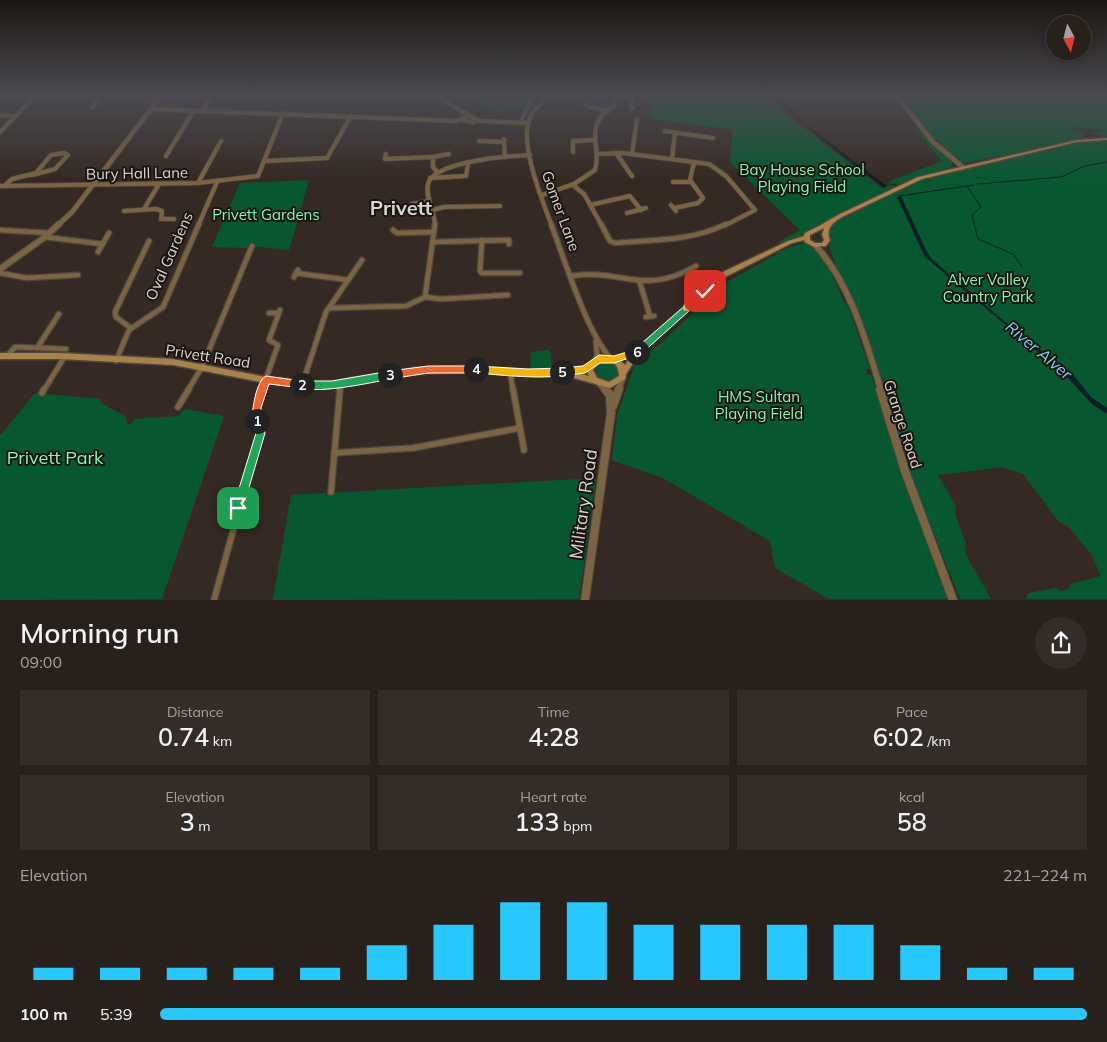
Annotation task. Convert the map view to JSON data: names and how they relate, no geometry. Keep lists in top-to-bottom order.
{
  "streets": {
    "main road": ["Privett Road"],
    "street": [
      "Bury Hall Lane",
      "Gomer Lane",
      "Oval Gardens",
      "Grange Road",
      "Military Road"
    ]
  },
  "crossings": [
    ["Bury Hall Lane", "Oval Gardens"],
    ["Gomer Lane", "Privett Road"],
    ["Gomer Lane", "Military Road"],
    ["Privett Road", "Military Road"]
  ],
  "districts": ["Privett"],
  "water": ["River Alver"],
  "parks": [
    "Bay House School Playing Field",
    "Privett Gardens",
    "Alver Valley Country Park",
    "HMS Sultan Playing Field",
    "Privett Park"
  ],
  "north": "bottom",
  "page": {
    "pins": [
      "6",
      "4",
      "5",
      "3",
      "2",
      "1"
    ],
    "heading": ["Morning run", "09:00"],
    "stats": [
      ["Distance", "0.74 km"],
      ["Time", "4:28"],
      ["Pace", "6:02 /km"],
      ["Elevation", "3 m"],
      ["Heart rate", "133 bpm"],
      ["kcal", "58"]
    ],
    "chart": ["Elevation", "221–224 m"],
    "list": [
      {
        "name": "100 m",
        "note": "5:39"
      }
    ]
  }
}
